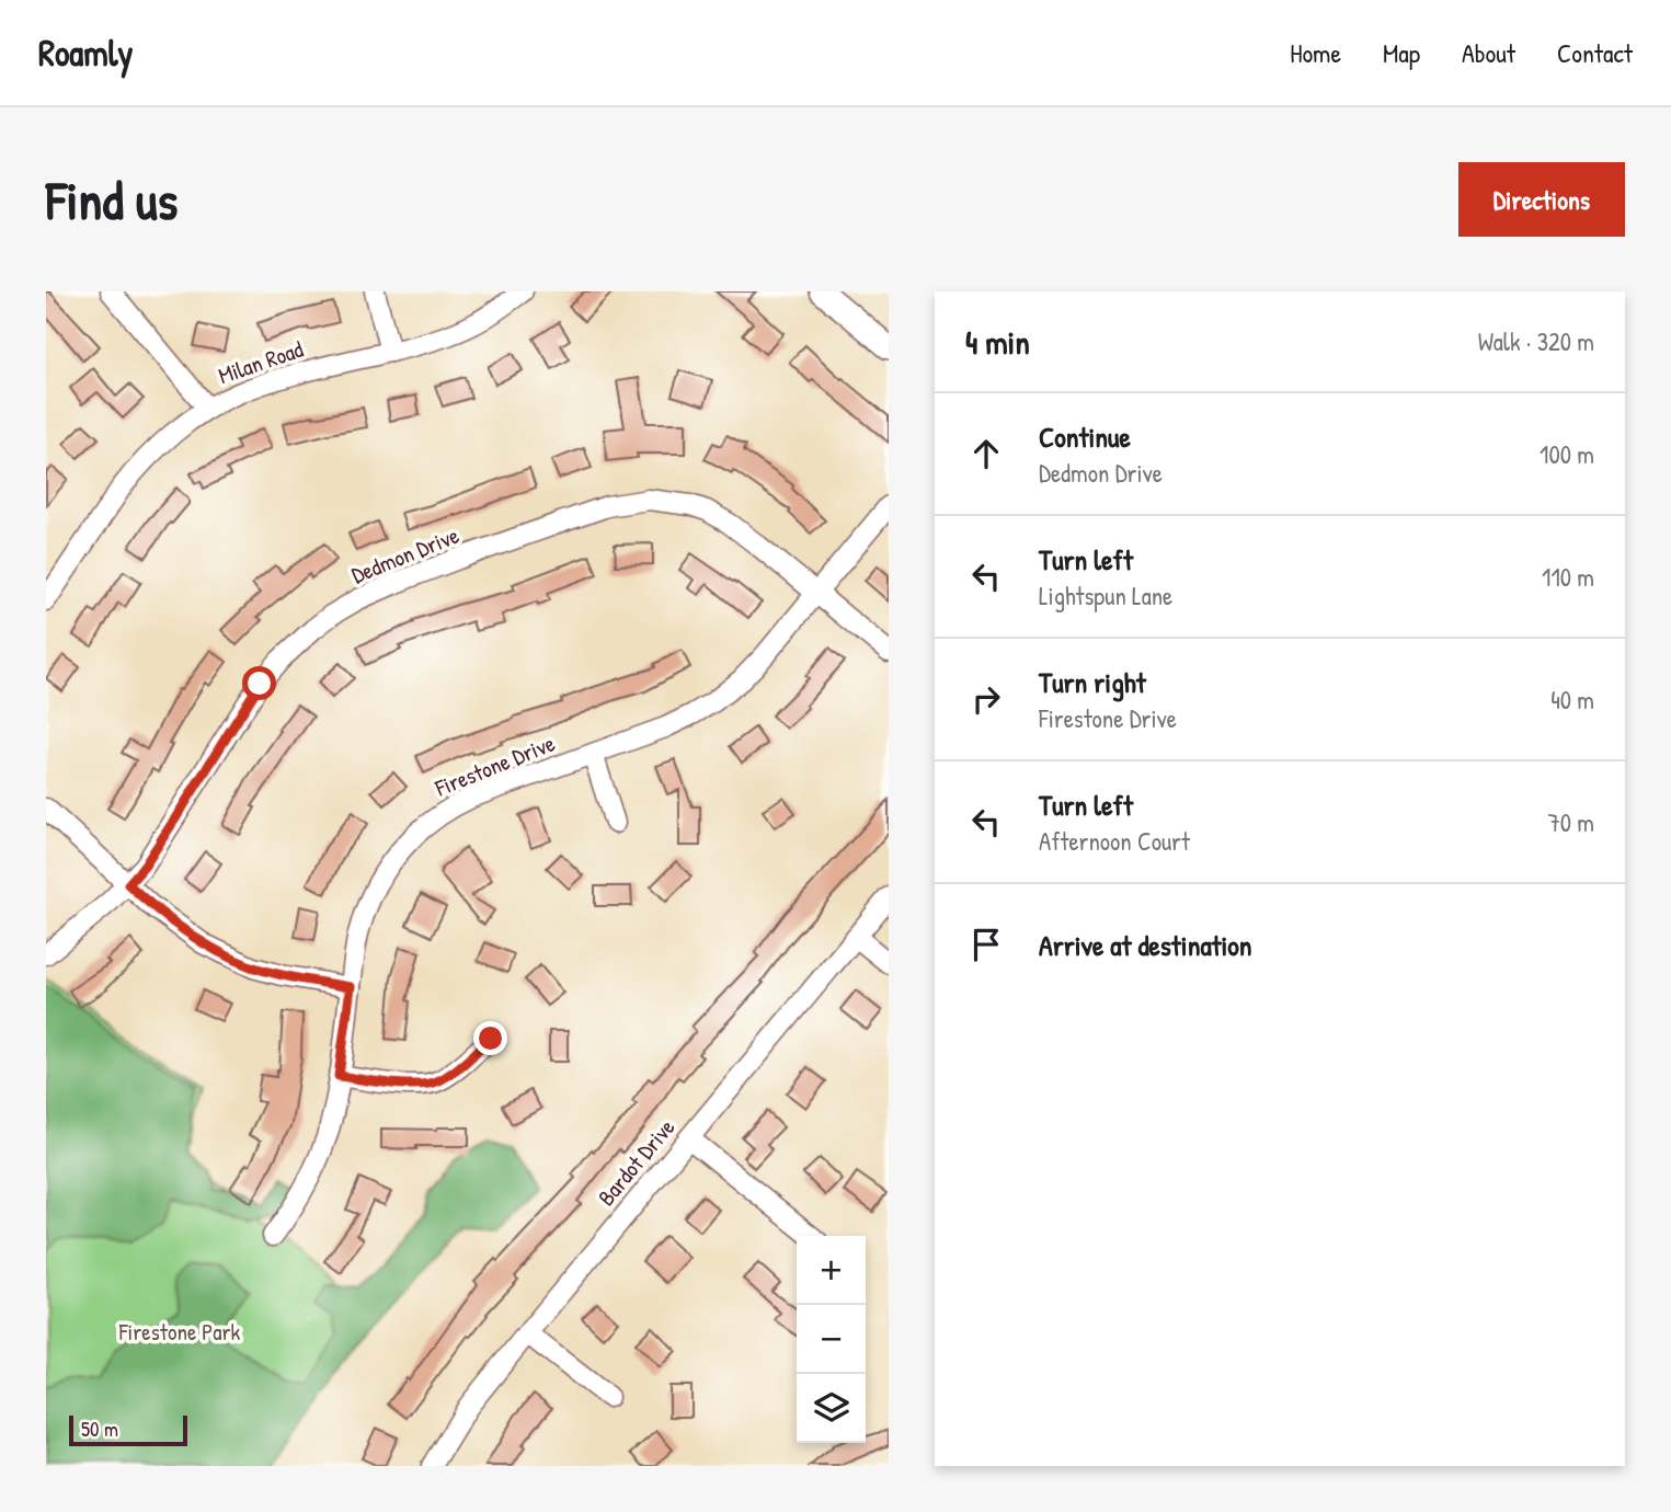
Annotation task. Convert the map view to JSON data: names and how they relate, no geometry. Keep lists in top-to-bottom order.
{
  "streets": {
    "street": [
      "Milan Road",
      "Dedmon Drive",
      "Firestone Drive",
      "Bardot Drive"
    ]
  },
  "crossings": [
    ["Dedmon Drive", "Firestone Drive"]
  ],
  "parks": ["Firestone Park"],
  "scale_bar": "50 m",
  "page": {
    "header": "Roamly",
    "nav": [
      "Home",
      "Map",
      "About",
      "Contact"
    ],
    "buttons": "Directions",
    "title": "Find us",
    "heading": ["4 min", "Walk · 320 m"],
    "list": [
      ["Continue", "Dedmon Drive", "100 m"],
      ["Turn left", "Lightspun Lane", "110 m"],
      ["Turn right", "Firestone Drive", "40 m"],
      ["Turn left", "Afternoon Court", "70 m"],
      "Arrive at destination"
    ],
    "map_buttons": ["+", "−"],
    "scale": "50 m"
  }
}
